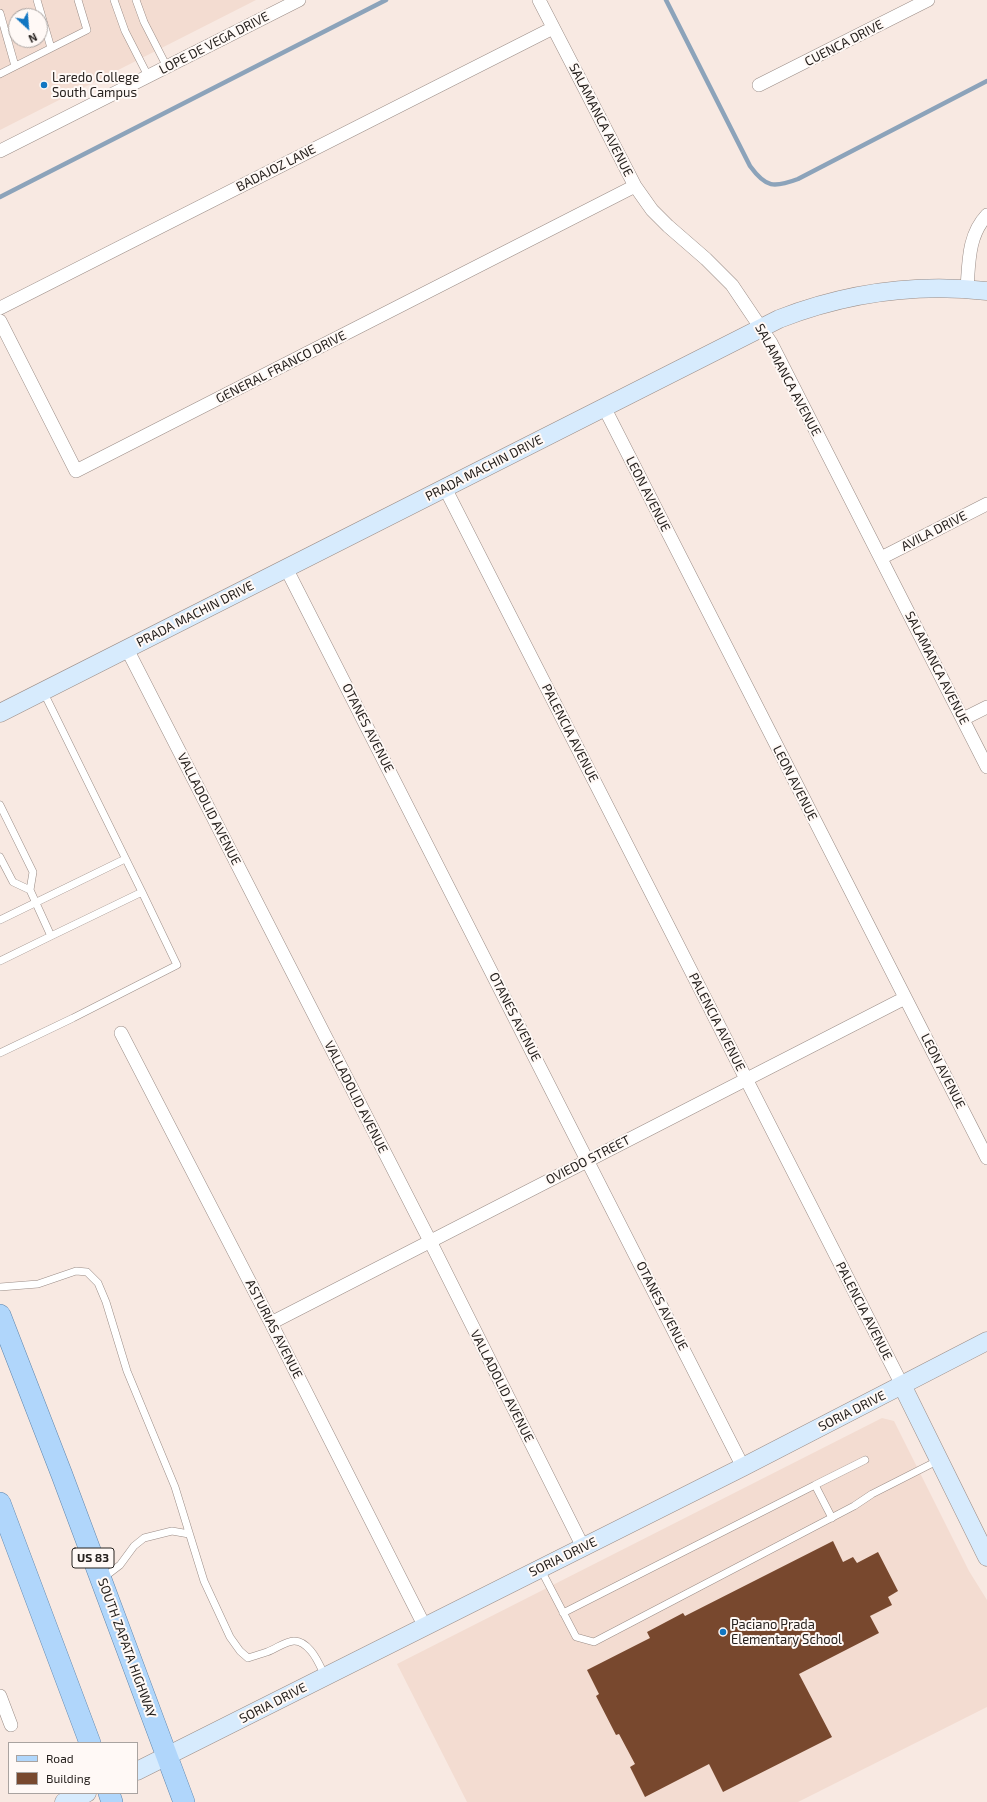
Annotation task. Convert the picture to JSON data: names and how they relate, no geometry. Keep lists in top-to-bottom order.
{
  "streets": {
    "main road": ["US 83", "SOUTH ZAPATA HIGHWAY"],
    "street": [
      "LOPE DE VEGA DRIVE",
      "CUENCA DRIVE",
      "SALAMANCA AVENUE",
      "BADAJOZ LANE",
      "GENERAL FRANCO DRIVE",
      "PRADA MACHIN DRIVE",
      "LEON AVENUE",
      "AVILA DRIVE",
      "OTANES AVENUE",
      "PALENCIA AVENUE",
      "VALLADOLID AVENUE",
      "OVIEDO STREET",
      "ASTURIAS AVENUE",
      "SORIA DRIVE"
    ]
  },
  "crossings": [
    ["SALAMANCA AVENUE", "BADAJOZ LANE"],
    ["SALAMANCA AVENUE", "GENERAL FRANCO DRIVE"],
    ["SALAMANCA AVENUE", "PRADA MACHIN DRIVE"],
    ["SALAMANCA AVENUE", "AVILA DRIVE"],
    ["PRADA MACHIN DRIVE", "LEON AVENUE"],
    ["PRADA MACHIN DRIVE", "OTANES AVENUE"],
    ["PRADA MACHIN DRIVE", "PALENCIA AVENUE"],
    ["PRADA MACHIN DRIVE", "VALLADOLID AVENUE"],
    ["LEON AVENUE", "OVIEDO STREET"],
    ["OTANES AVENUE", "OVIEDO STREET"],
    ["OTANES AVENUE", "SORIA DRIVE"],
    ["PALENCIA AVENUE", "OVIEDO STREET"],
    ["PALENCIA AVENUE", "SORIA DRIVE"],
    ["VALLADOLID AVENUE", "OVIEDO STREET"],
    ["VALLADOLID AVENUE", "SORIA DRIVE"],
    ["OVIEDO STREET", "ASTURIAS AVENUE"],
    ["ASTURIAS AVENUE", "SORIA DRIVE"],
    ["SORIA DRIVE", "SOUTH ZAPATA HIGHWAY"]
  ],
  "places": ["Laredo College South Campus", "Paciano Prada Elementary School"],
  "legend": ["Road", "Building"],
  "north": "bottom right"
}
